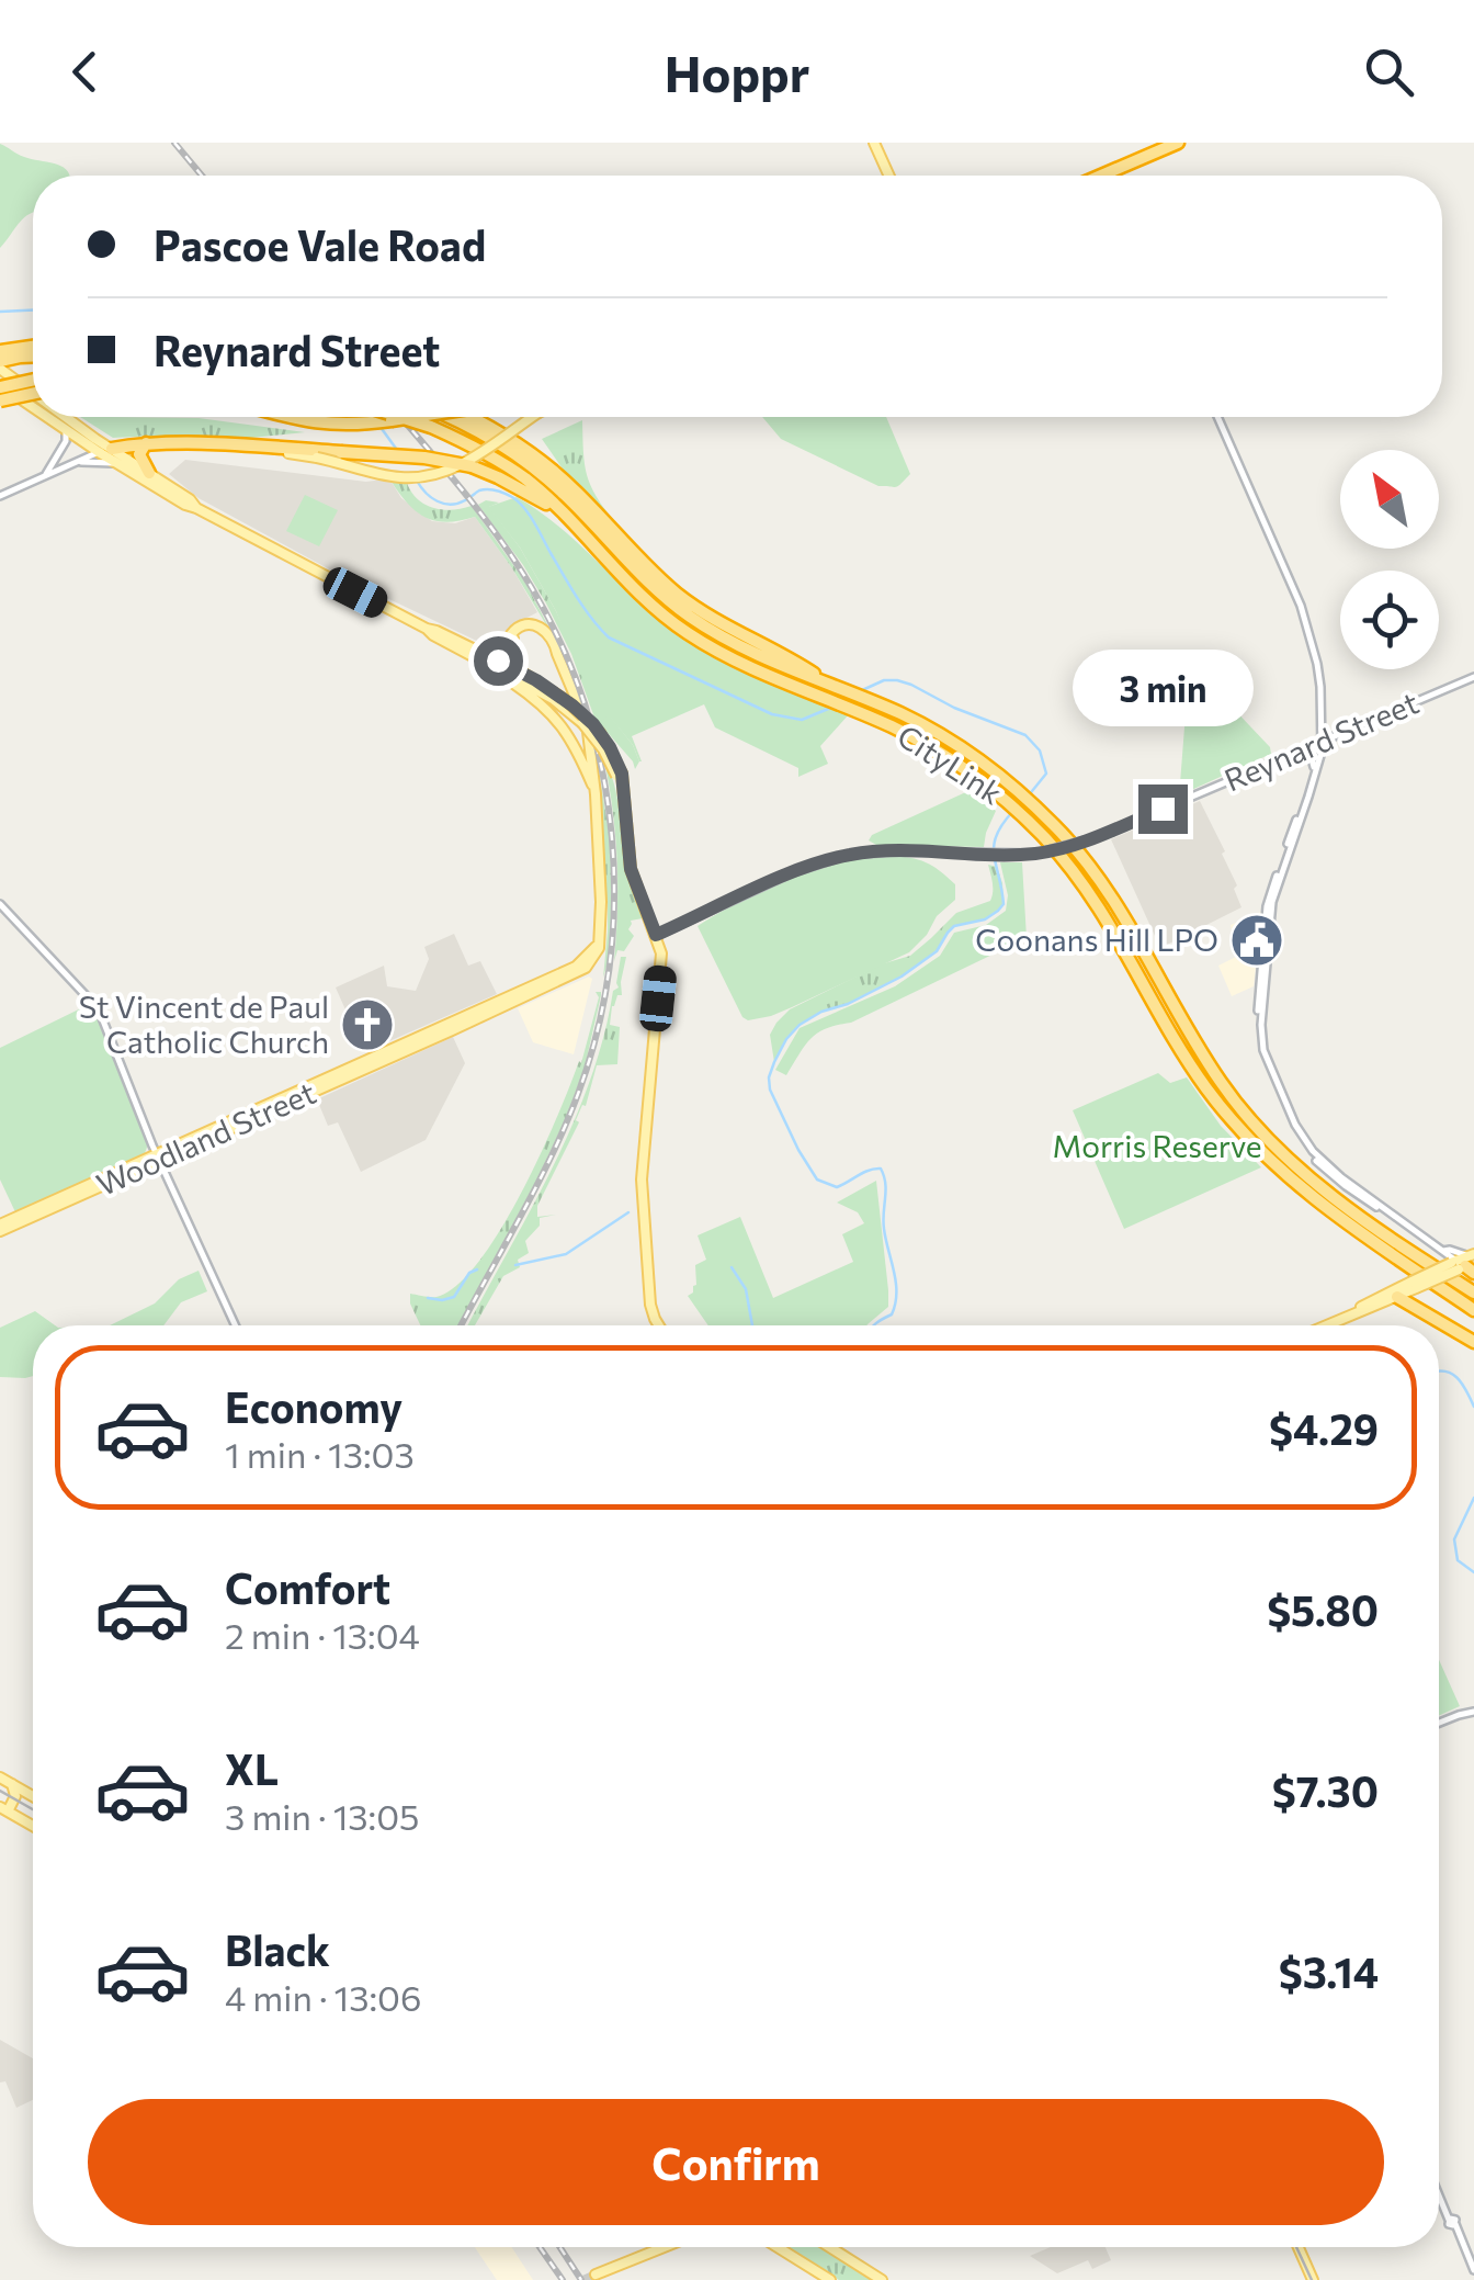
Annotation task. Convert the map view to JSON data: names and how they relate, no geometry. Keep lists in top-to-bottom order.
{
  "streets": {
    "highway": ["CityLink"],
    "main road": ["Woodland Street"],
    "street": ["Reynard Street"]
  },
  "parks": ["Morris Reserve"],
  "places": {
    "public building": ["Coonans Hill LPO"],
    "church": ["St Vincent de Paul Catholic Church"]
  },
  "north": "top left",
  "page": {
    "header": "Hoppr",
    "banner": ["Pascoe Vale Road", "Reynard Street"],
    "bubble": "3 min",
    "list": [
      {
        "name": "Economy",
        "note": "1 min · 13:03",
        "value": "$4.29"
      },
      {
        "name": "Comfort",
        "note": "2 min · 13:04",
        "value": "$5.80"
      },
      {
        "name": "XL",
        "note": "3 min · 13:05",
        "value": "$7.30"
      },
      {
        "name": "Black",
        "note": "4 min · 13:06",
        "value": "$3.14"
      }
    ],
    "buttons": "Confirm"
  }
}
